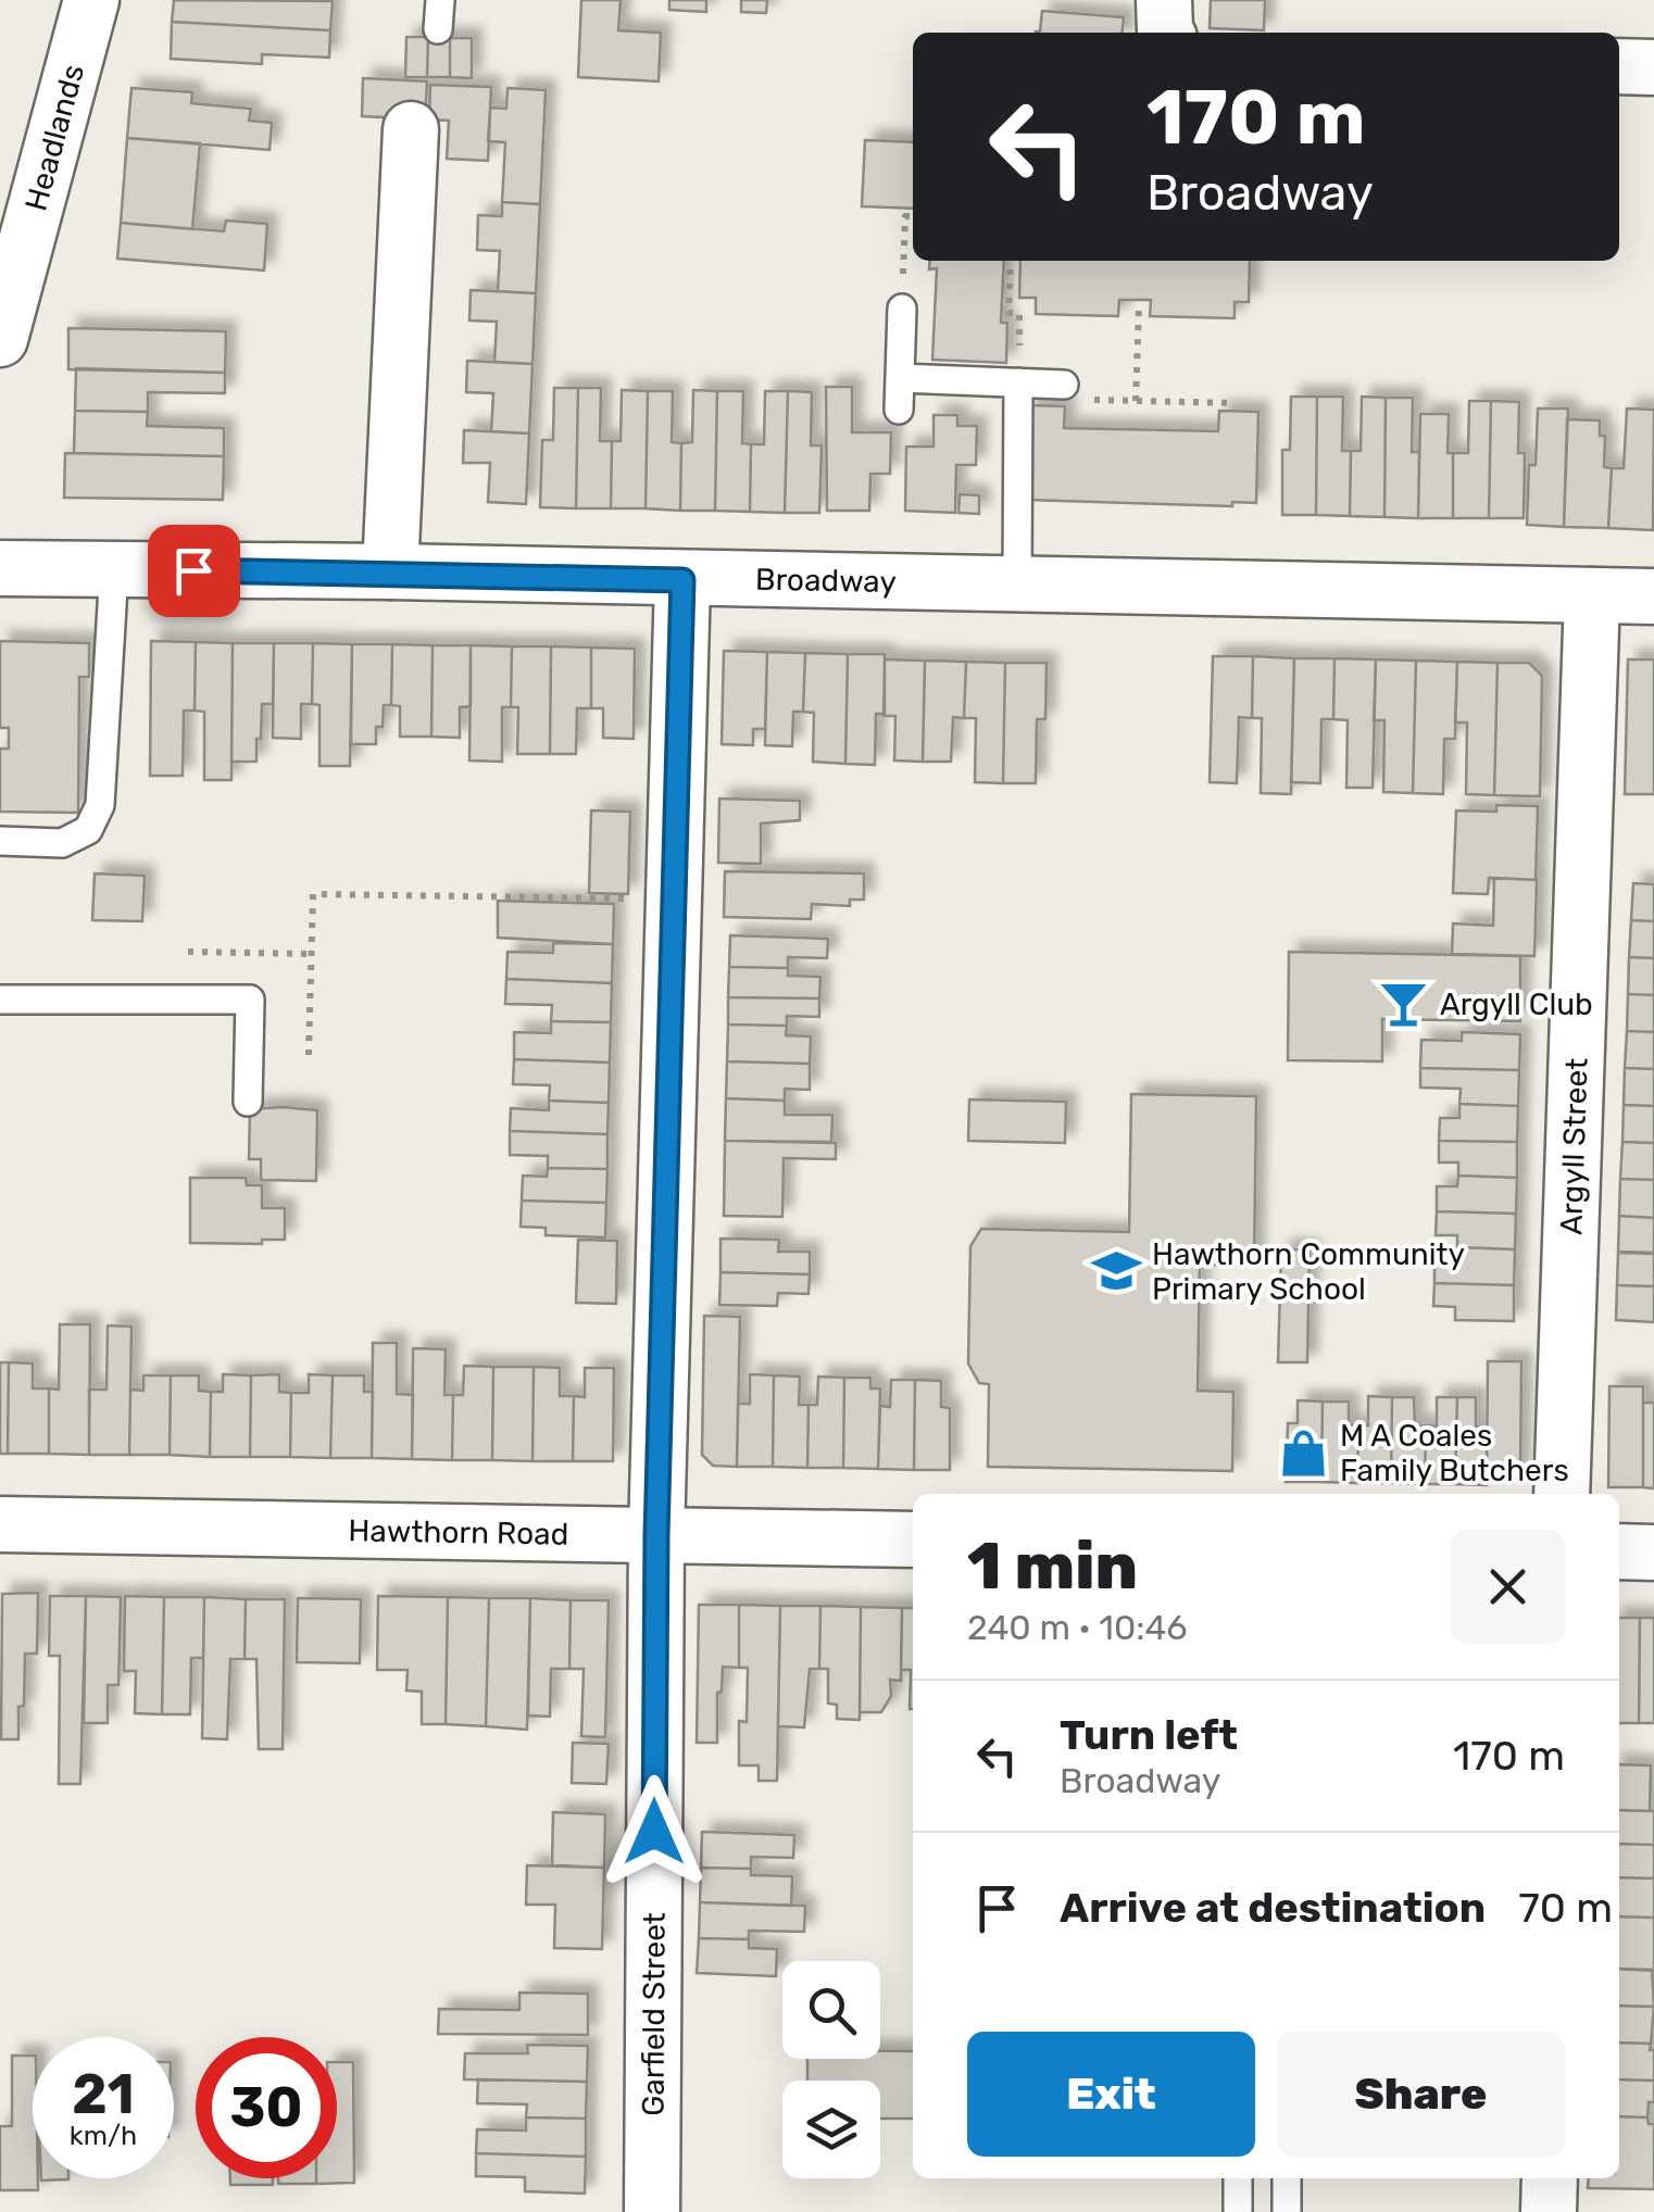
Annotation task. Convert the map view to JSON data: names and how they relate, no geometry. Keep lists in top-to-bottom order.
{
  "streets": {
    "street": [
      "Headlands",
      "Broadway",
      "Argyll Street",
      "Hawthorn Road",
      "Garfield Street"
    ]
  },
  "crossings": [
    ["Broadway", "Argyll Street"],
    ["Broadway", "Garfield Street"],
    ["Hawthorn Road", "Garfield Street"]
  ],
  "places": {
    "bar": ["Argyll Club"],
    "school or university": ["Hawthorn Community Primary School"],
    "shop": ["M A Coales Family Butchers"]
  },
  "page": {
    "turn": ["170 m", "Broadway"],
    "heading": ["1 min", "240 m · 10:46"],
    "list": [
      {
        "name": "Turn left",
        "note": "Broadway",
        "value": "170 m"
      },
      {
        "name": "Arrive at destination",
        "value": "70 m"
      }
    ],
    "buttons": ["Exit", "Share"],
    "speed": "21 km/h",
    "limit": "30"
  }
}
